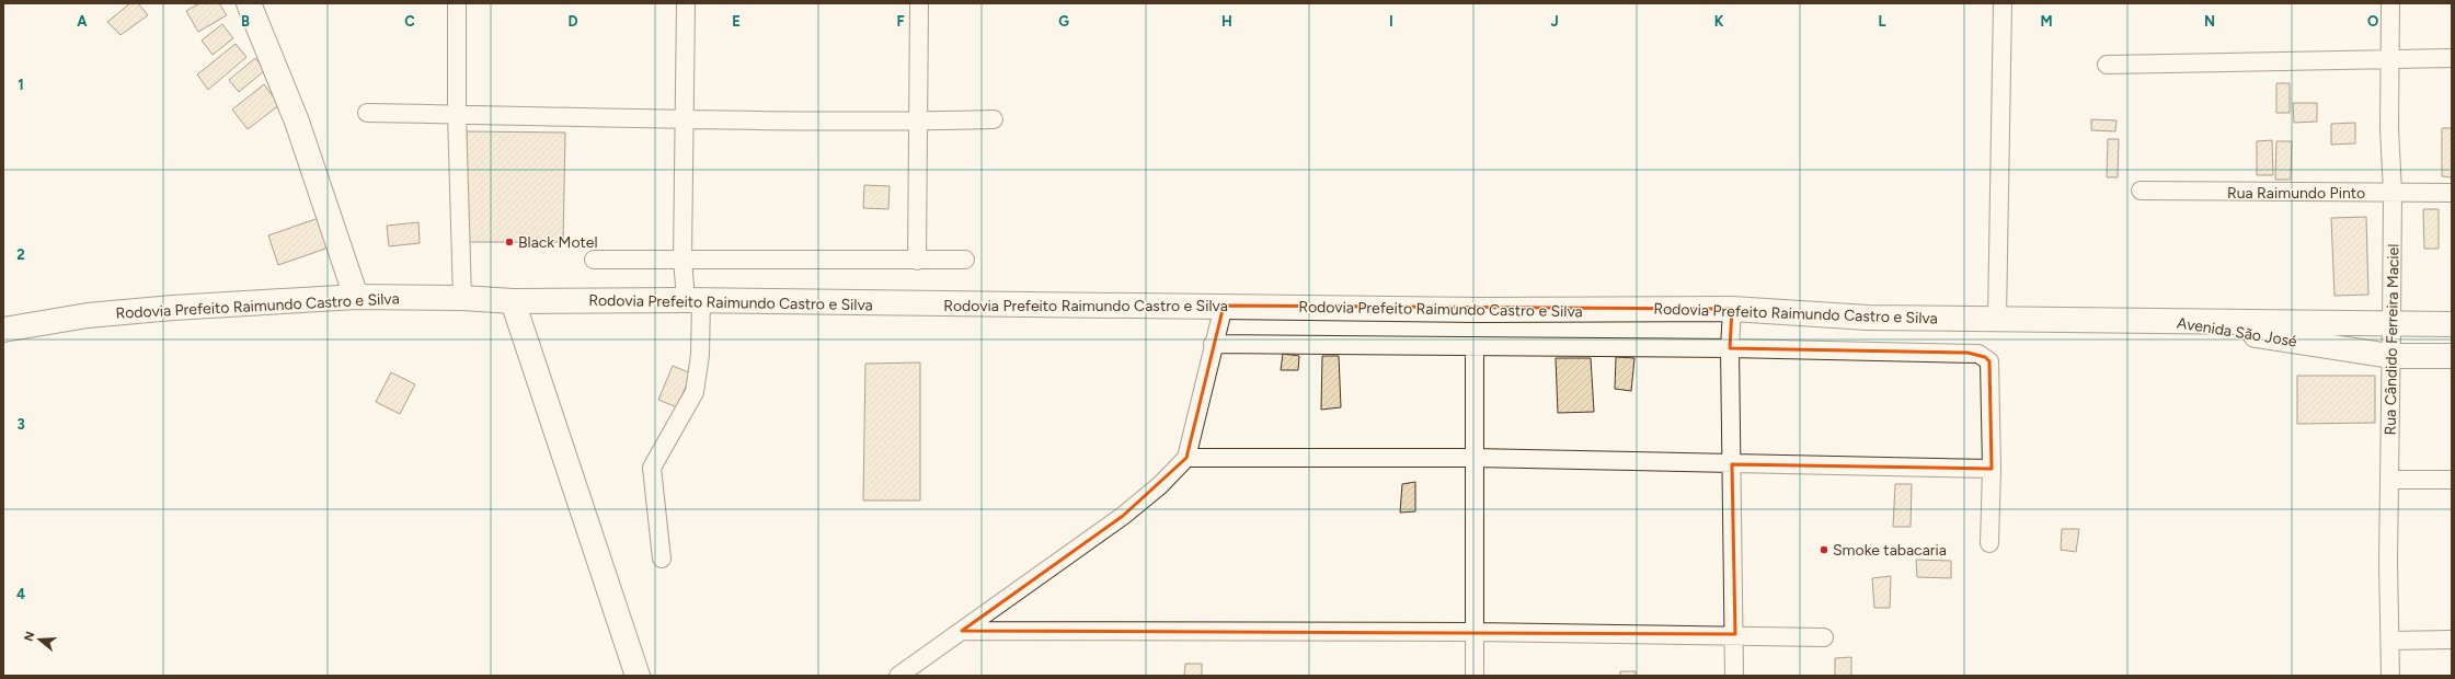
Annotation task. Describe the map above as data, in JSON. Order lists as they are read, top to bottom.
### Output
{
  "streets": {
    "main road": ["Rodovia Prefeito Raimundo Castro e Silva", "Avenida São José"],
    "street": ["Rua Raimundo Pinto", "Rua Cândido Ferreira Maciel"]
  },
  "crossings": [
    ["Rua Raimundo Pinto", "Rua Cândido Ferreira Maciel"],
    ["Rodovia Prefeito Raimundo Castro e Silva", "Avenida São José"],
    ["Avenida São José", "Rua Cândido Ferreira Maciel"]
  ],
  "places": ["Black Motel", "Smoke tabacaria"],
  "north": "left",
  "grid": {
    "columns": [
      "A",
      "B",
      "C",
      "D",
      "E",
      "F",
      "G",
      "H",
      "I",
      "J",
      "K",
      "L",
      "M",
      "N",
      "O"
    ],
    "rows": [
      "1",
      "2",
      "3",
      "4"
    ]
  }
}
